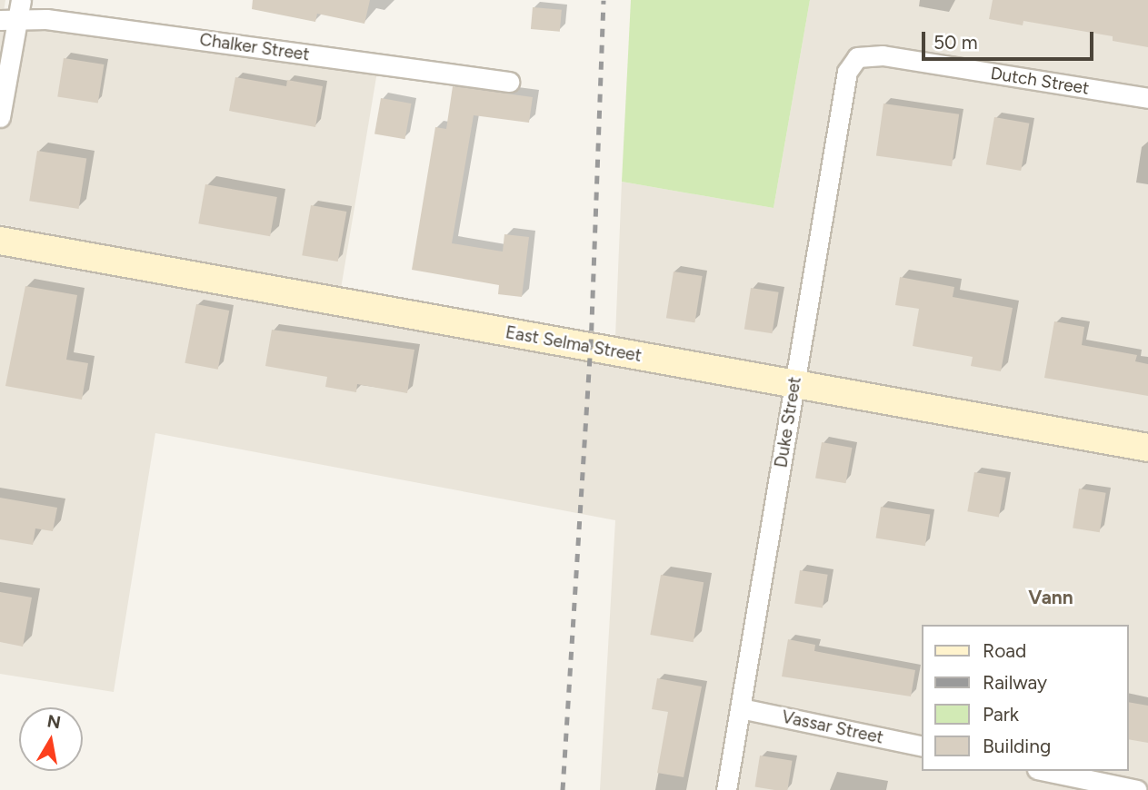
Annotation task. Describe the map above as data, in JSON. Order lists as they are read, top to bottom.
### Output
{
  "streets": {
    "street": [
      "Chalker Street",
      "Dutch Street",
      "East Selma Street",
      "Duke Street",
      "Vassar Street"
    ]
  },
  "crossings": [
    ["Dutch Street", "Duke Street"],
    ["East Selma Street", "Duke Street"],
    ["Duke Street", "Vassar Street"]
  ],
  "districts": ["Vann"],
  "legend": [
    "Road",
    "Railway",
    "Park",
    "Building"
  ],
  "scale_bar": "50 m",
  "north": "top"
}
